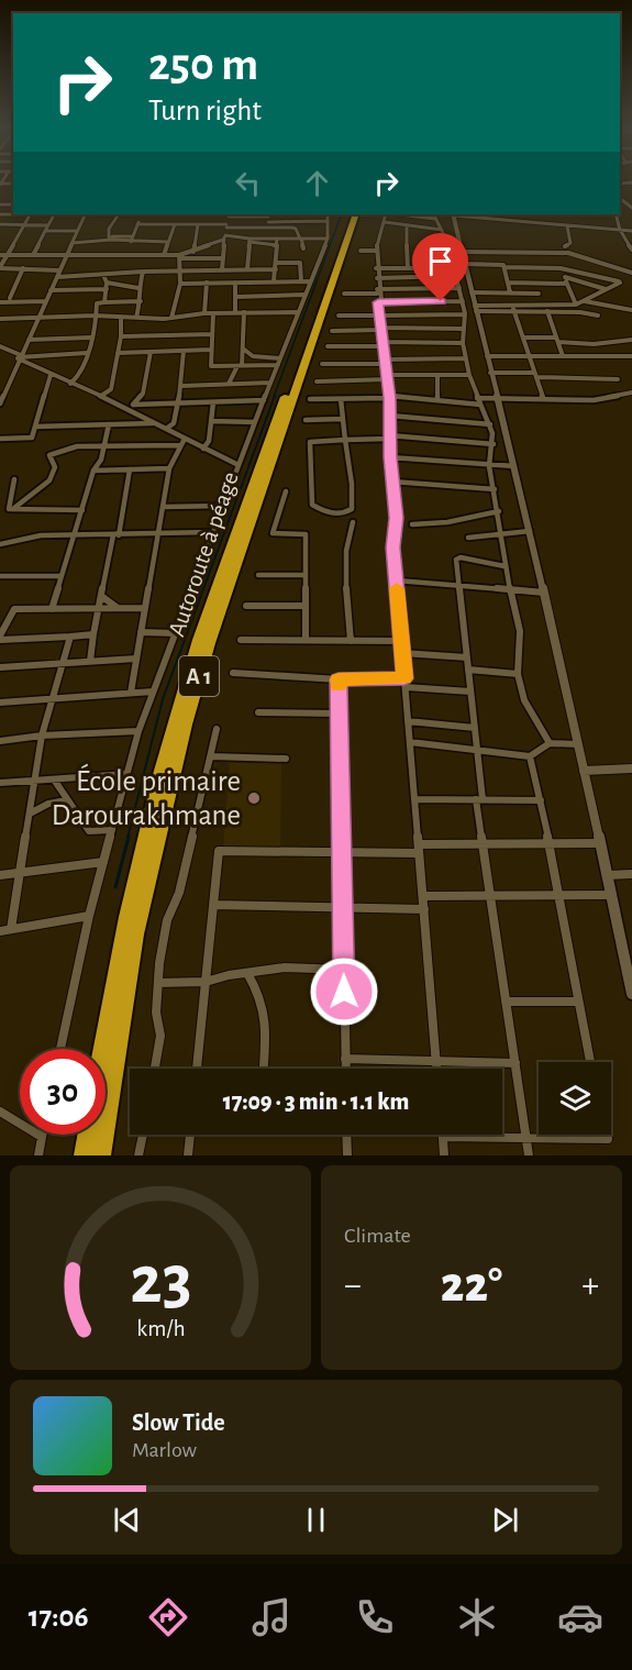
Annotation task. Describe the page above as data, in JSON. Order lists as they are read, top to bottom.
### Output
{
  "streets": {
    "highway": ["Autoroute à péage", "A 1"]
  },
  "places": ["École primaire Darourakhmane"],
  "page": {
    "turn": ["250 m", "Turn right"],
    "limit": "30",
    "trip": "17:09 · 3 min · 1.1 km",
    "tile": "Climate",
    "heat": ["−", "22°", "+"],
    "song": ["Slow Tide", "Marlow"],
    "tabs": "17:06",
    "gauge": ["23", "km/h"]
  }
}
